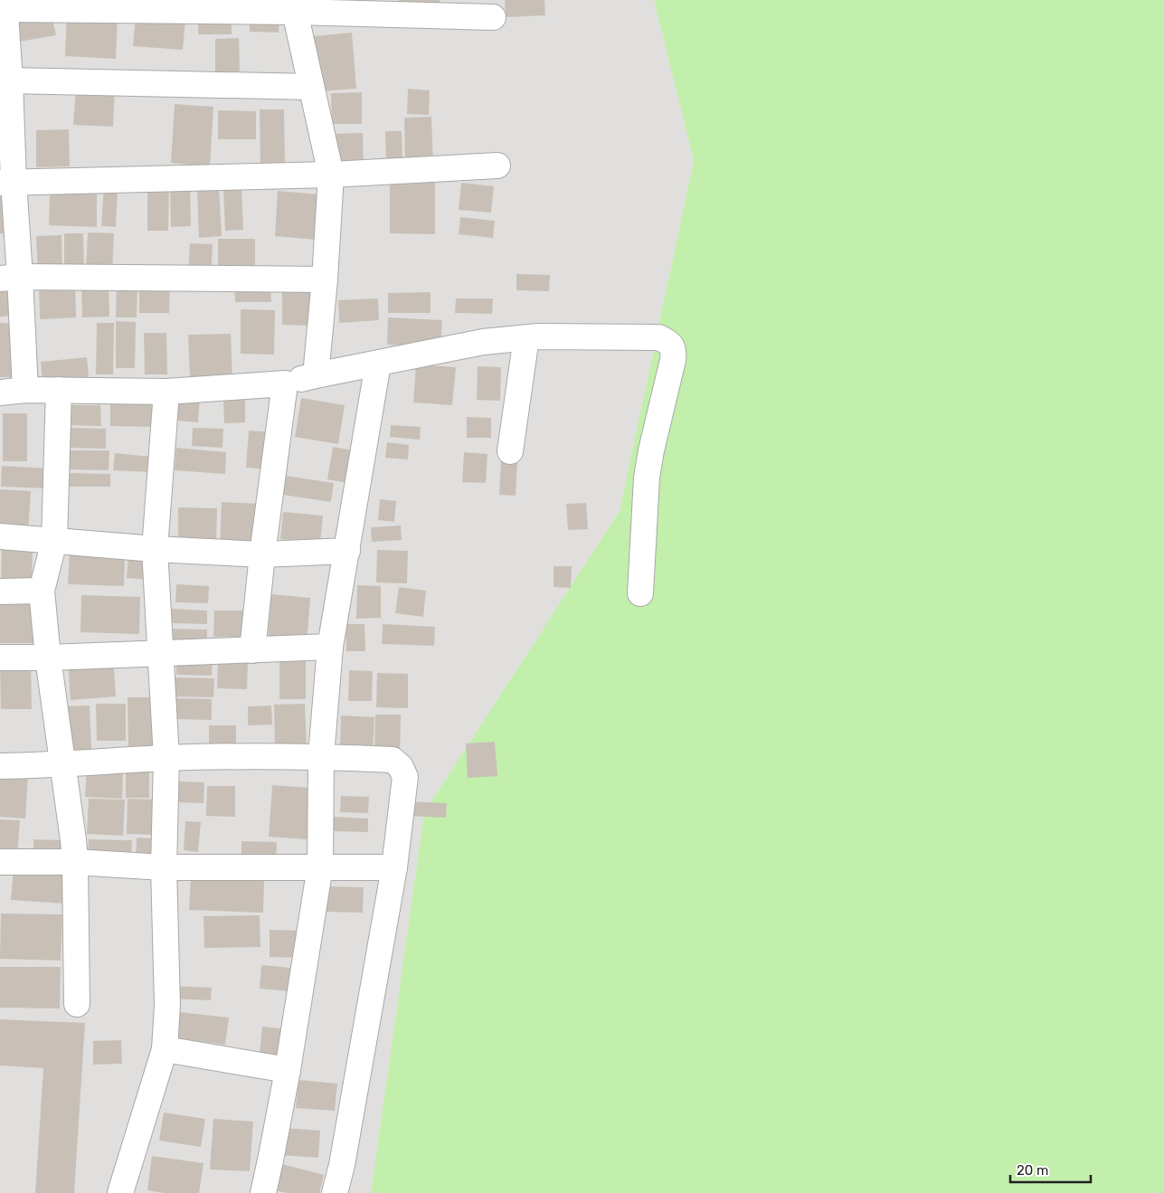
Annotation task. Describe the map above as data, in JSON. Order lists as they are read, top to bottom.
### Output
{
  "scale_bar": "20 m"
}
